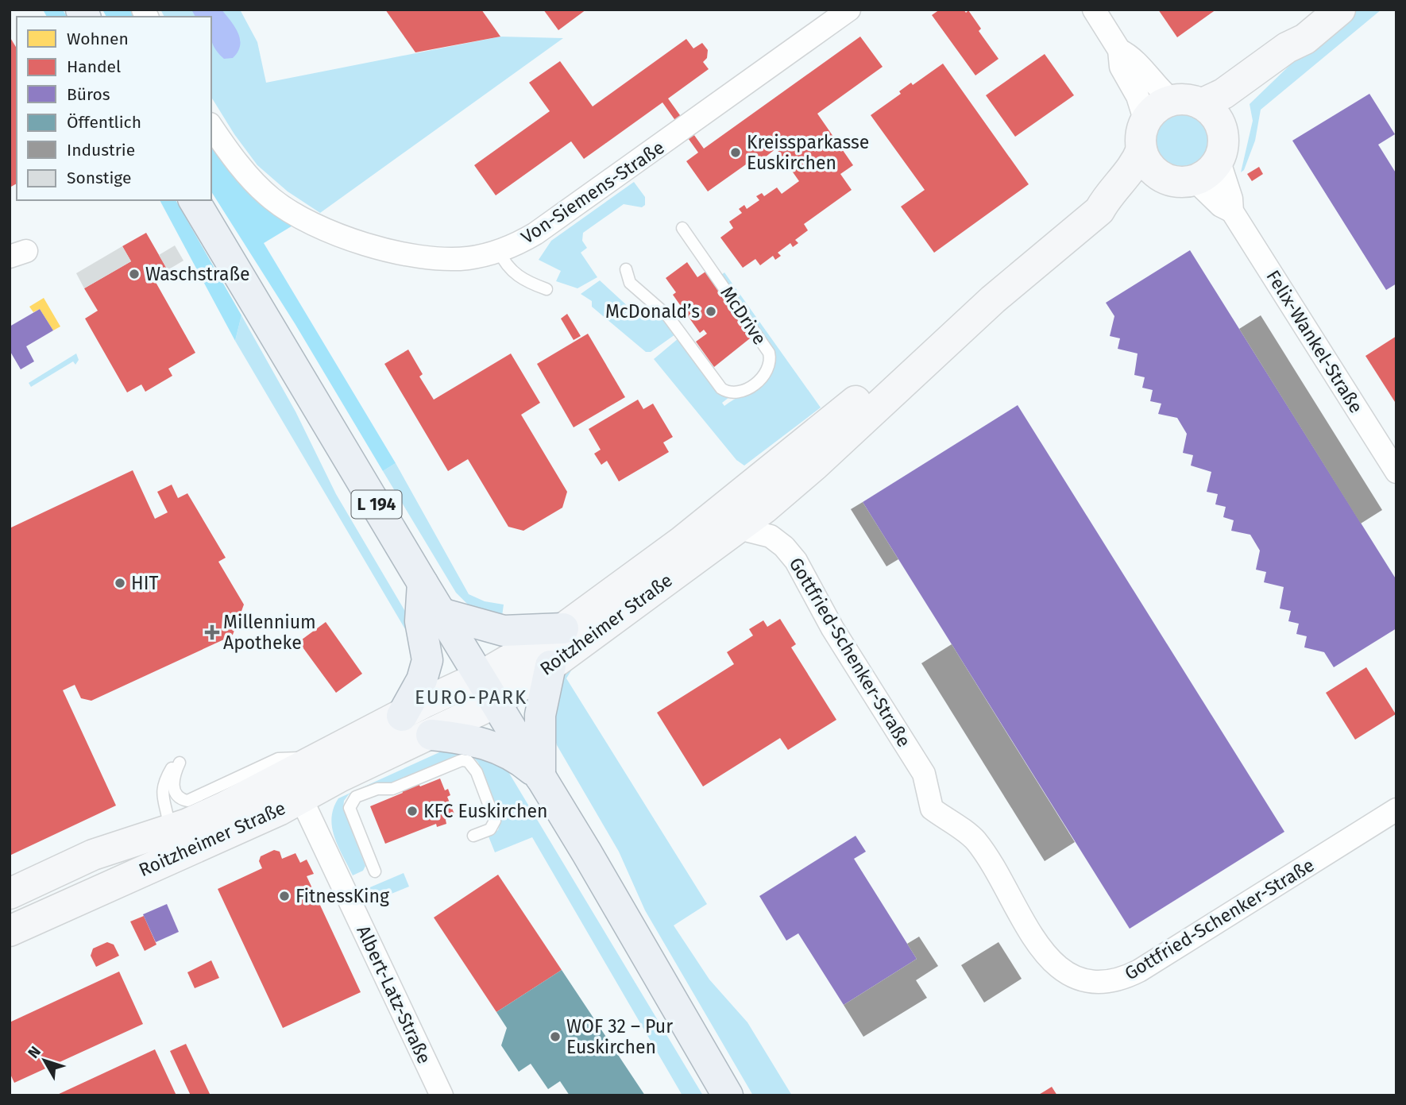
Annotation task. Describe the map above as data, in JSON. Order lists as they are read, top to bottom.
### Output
{
  "streets": {
    "main road": ["L 194"],
    "street": [
      "Von-Siemens-Straße",
      "Felix-Wankel-Straße",
      "Roitzheimer Straße",
      "Gottfried-Schenker-Straße",
      "Albert-Latz-Straße"
    ],
    "lane": ["McDrive"]
  },
  "crossings": [
    ["Felix-Wankel-Straße", "Roitzheimer Straße"],
    ["L 194", "Roitzheimer Straße"],
    ["Roitzheimer Straße", "Gottfried-Schenker-Straße"],
    ["Roitzheimer Straße", "Albert-Latz-Straße"]
  ],
  "districts": ["EURO-PARK"],
  "places": {
    "other": [
      "Kreissparkasse Euskirchen",
      "Waschstraße",
      "McDonald’s",
      "HIT",
      "KFC Euskirchen",
      "FitnessKing",
      "WOF 32 – Pur Euskirchen"
    ],
    "health": ["Millennium Apotheke"]
  },
  "legend": [
    "Wohnen",
    "Handel",
    "Büros",
    "Öffentlich",
    "Industrie",
    "Sonstige"
  ],
  "north": "top left"
}
